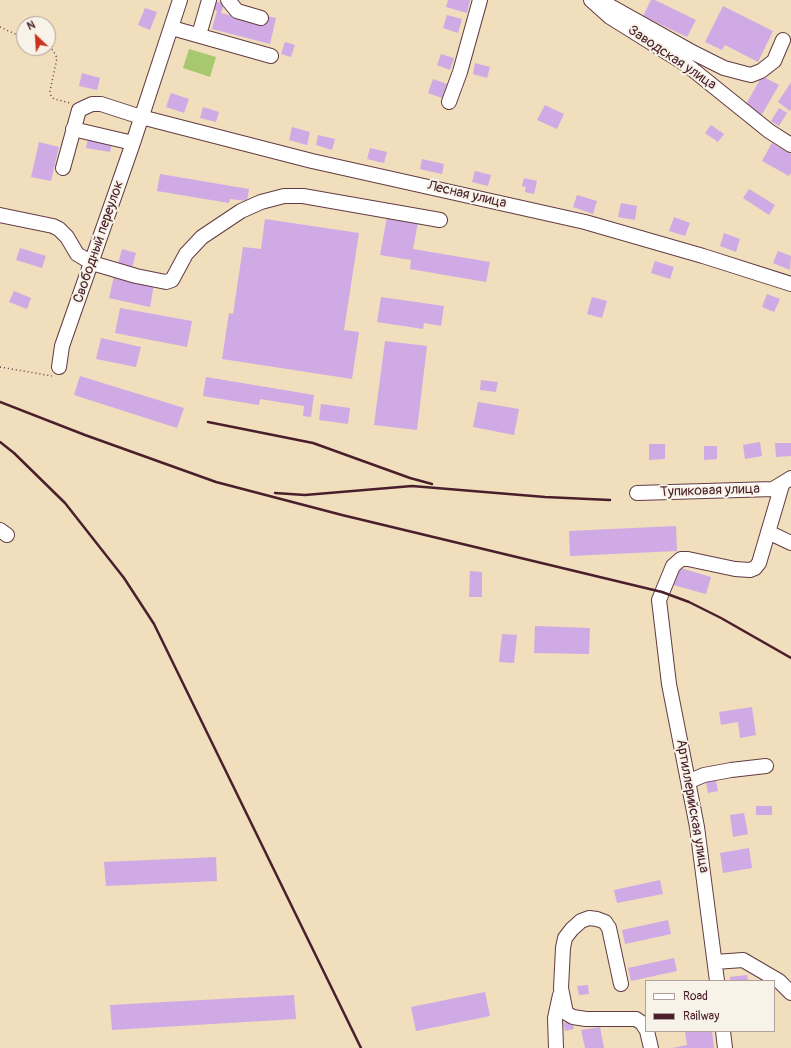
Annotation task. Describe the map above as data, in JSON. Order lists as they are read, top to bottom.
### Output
{
  "streets": {
    "lane": [
      "Заводская улица",
      "Лесная улица",
      "Свободный переулок",
      "Тупиковая улица",
      "Артиллерийская улица"
    ]
  },
  "crossings": [
    ["Лесная улица", "Свободный переулок"]
  ],
  "legend": ["Road", "Railway"],
  "north": "top left"
}
